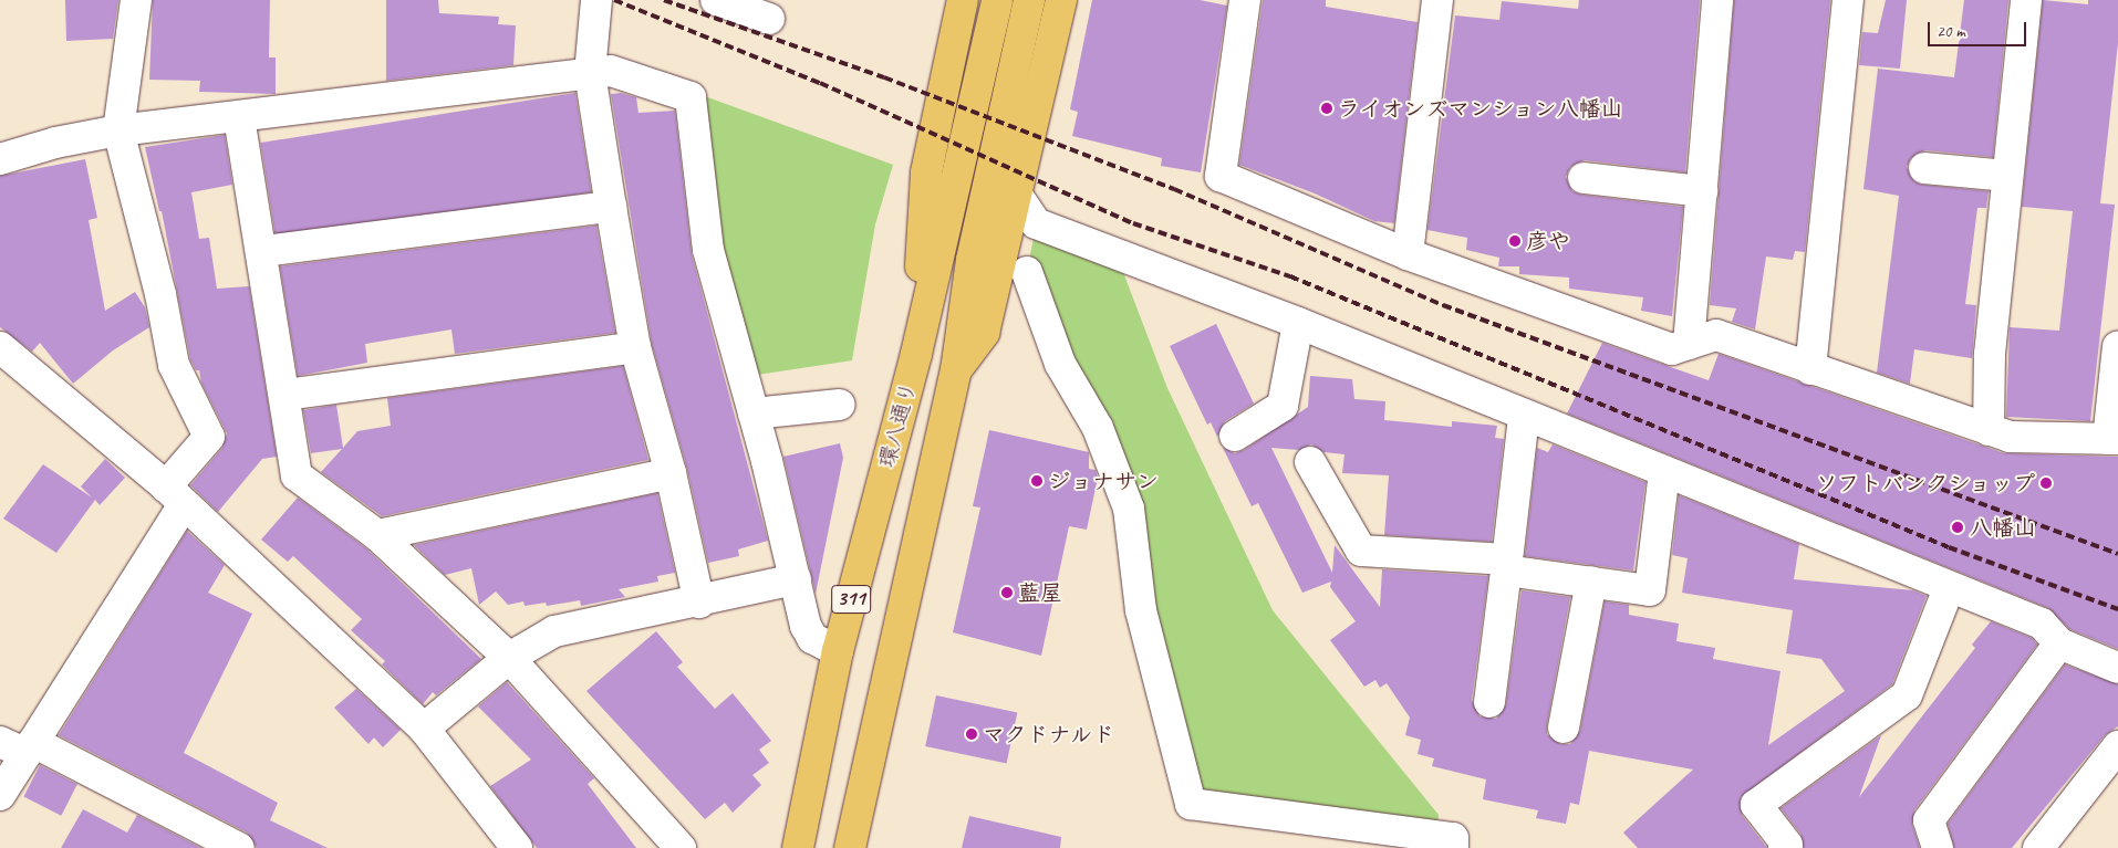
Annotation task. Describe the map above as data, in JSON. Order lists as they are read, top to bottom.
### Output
{
  "streets": {
    "main road": ["環八通り", "311"]
  },
  "places": [
    "ライオンズマンション八幡山",
    "彦や",
    "ジョナサン",
    "ソフトバンクショップ",
    "八幡山",
    "藍屋",
    "マクドナルド"
  ],
  "scale_bar": "20 m"
}
